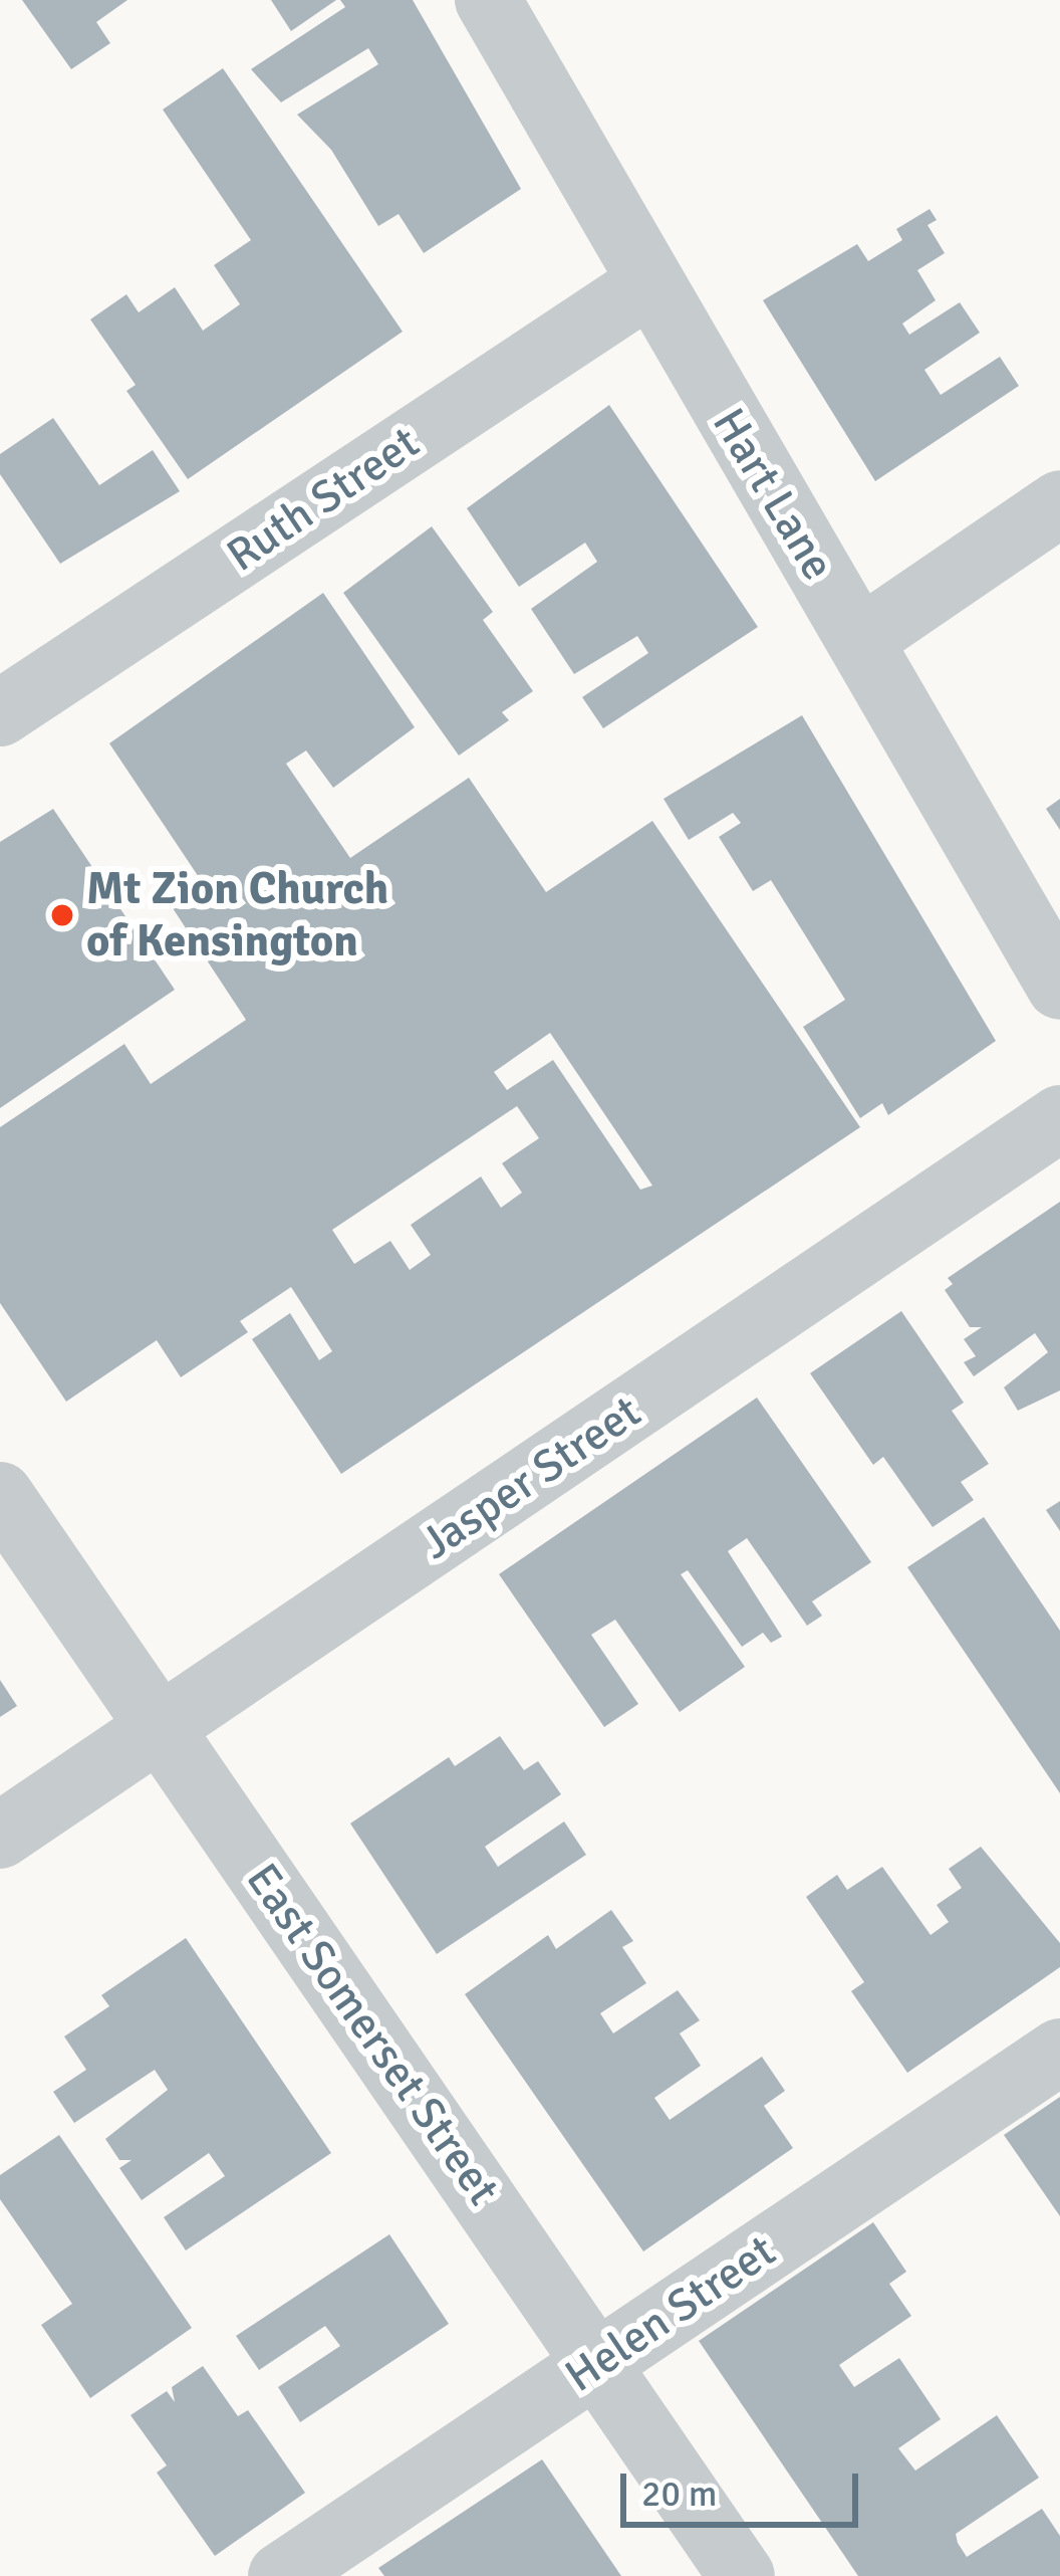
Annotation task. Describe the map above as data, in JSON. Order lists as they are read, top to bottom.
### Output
{
  "streets": {
    "street": [
      "Hart Lane",
      "Ruth Street",
      "Jasper Street",
      "East Somerset Street",
      "Helen Street"
    ]
  },
  "crossings": [
    ["Hart Lane", "Ruth Street"],
    ["Jasper Street", "East Somerset Street"],
    ["East Somerset Street", "Helen Street"]
  ],
  "places": ["Mt Zion Church of Kensington"],
  "scale_bar": "20 m"
}
